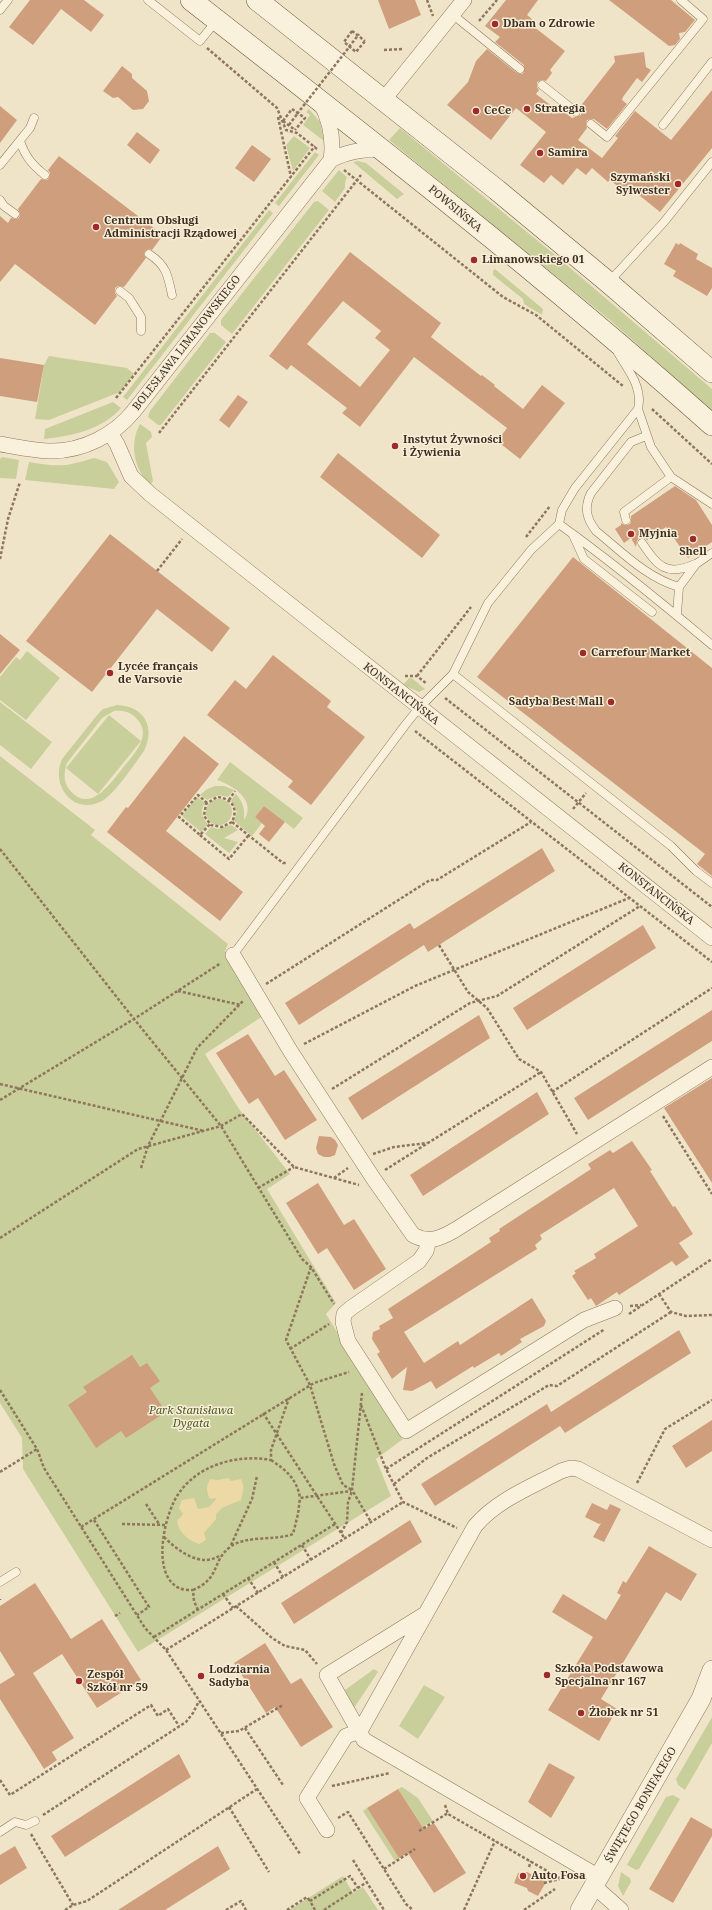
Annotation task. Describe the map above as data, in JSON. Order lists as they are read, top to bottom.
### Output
{
  "streets": {
    "main road": ["POWSIŃSKA"],
    "street": ["BOLESŁAWA LIMANOWSKIEGO", "KONSTANCIŃSKA", "ŚWIĘTEGO BONIFACEGO"]
  },
  "crossings": [
    ["POWSIŃSKA", "BOLESŁAWA LIMANOWSKIEGO"],
    ["BOLESŁAWA LIMANOWSKIEGO", "KONSTANCIŃSKA"]
  ],
  "parks": ["Park Stanisława Dygata"],
  "places": [
    "Dbam o Zdrowie",
    "Strategia",
    "CeCe",
    "Samira",
    "Szymański Sylwester",
    "Centrum Obsługi Administracji Rządowej",
    "Limanowskiego 01",
    "Instytut Żywności i Żywienia",
    "Myjnia",
    "Shell",
    "Carrefour Market",
    "Lycée français de Varsovie",
    "Sadyba Best Mall",
    "Szkoła Podstawowa Specjalna nr 167",
    "Lodziarnia Sadyba",
    "Zespół Szkół nr 59",
    "Żłobek nr 51",
    "Auto Fosa"
  ]
}
